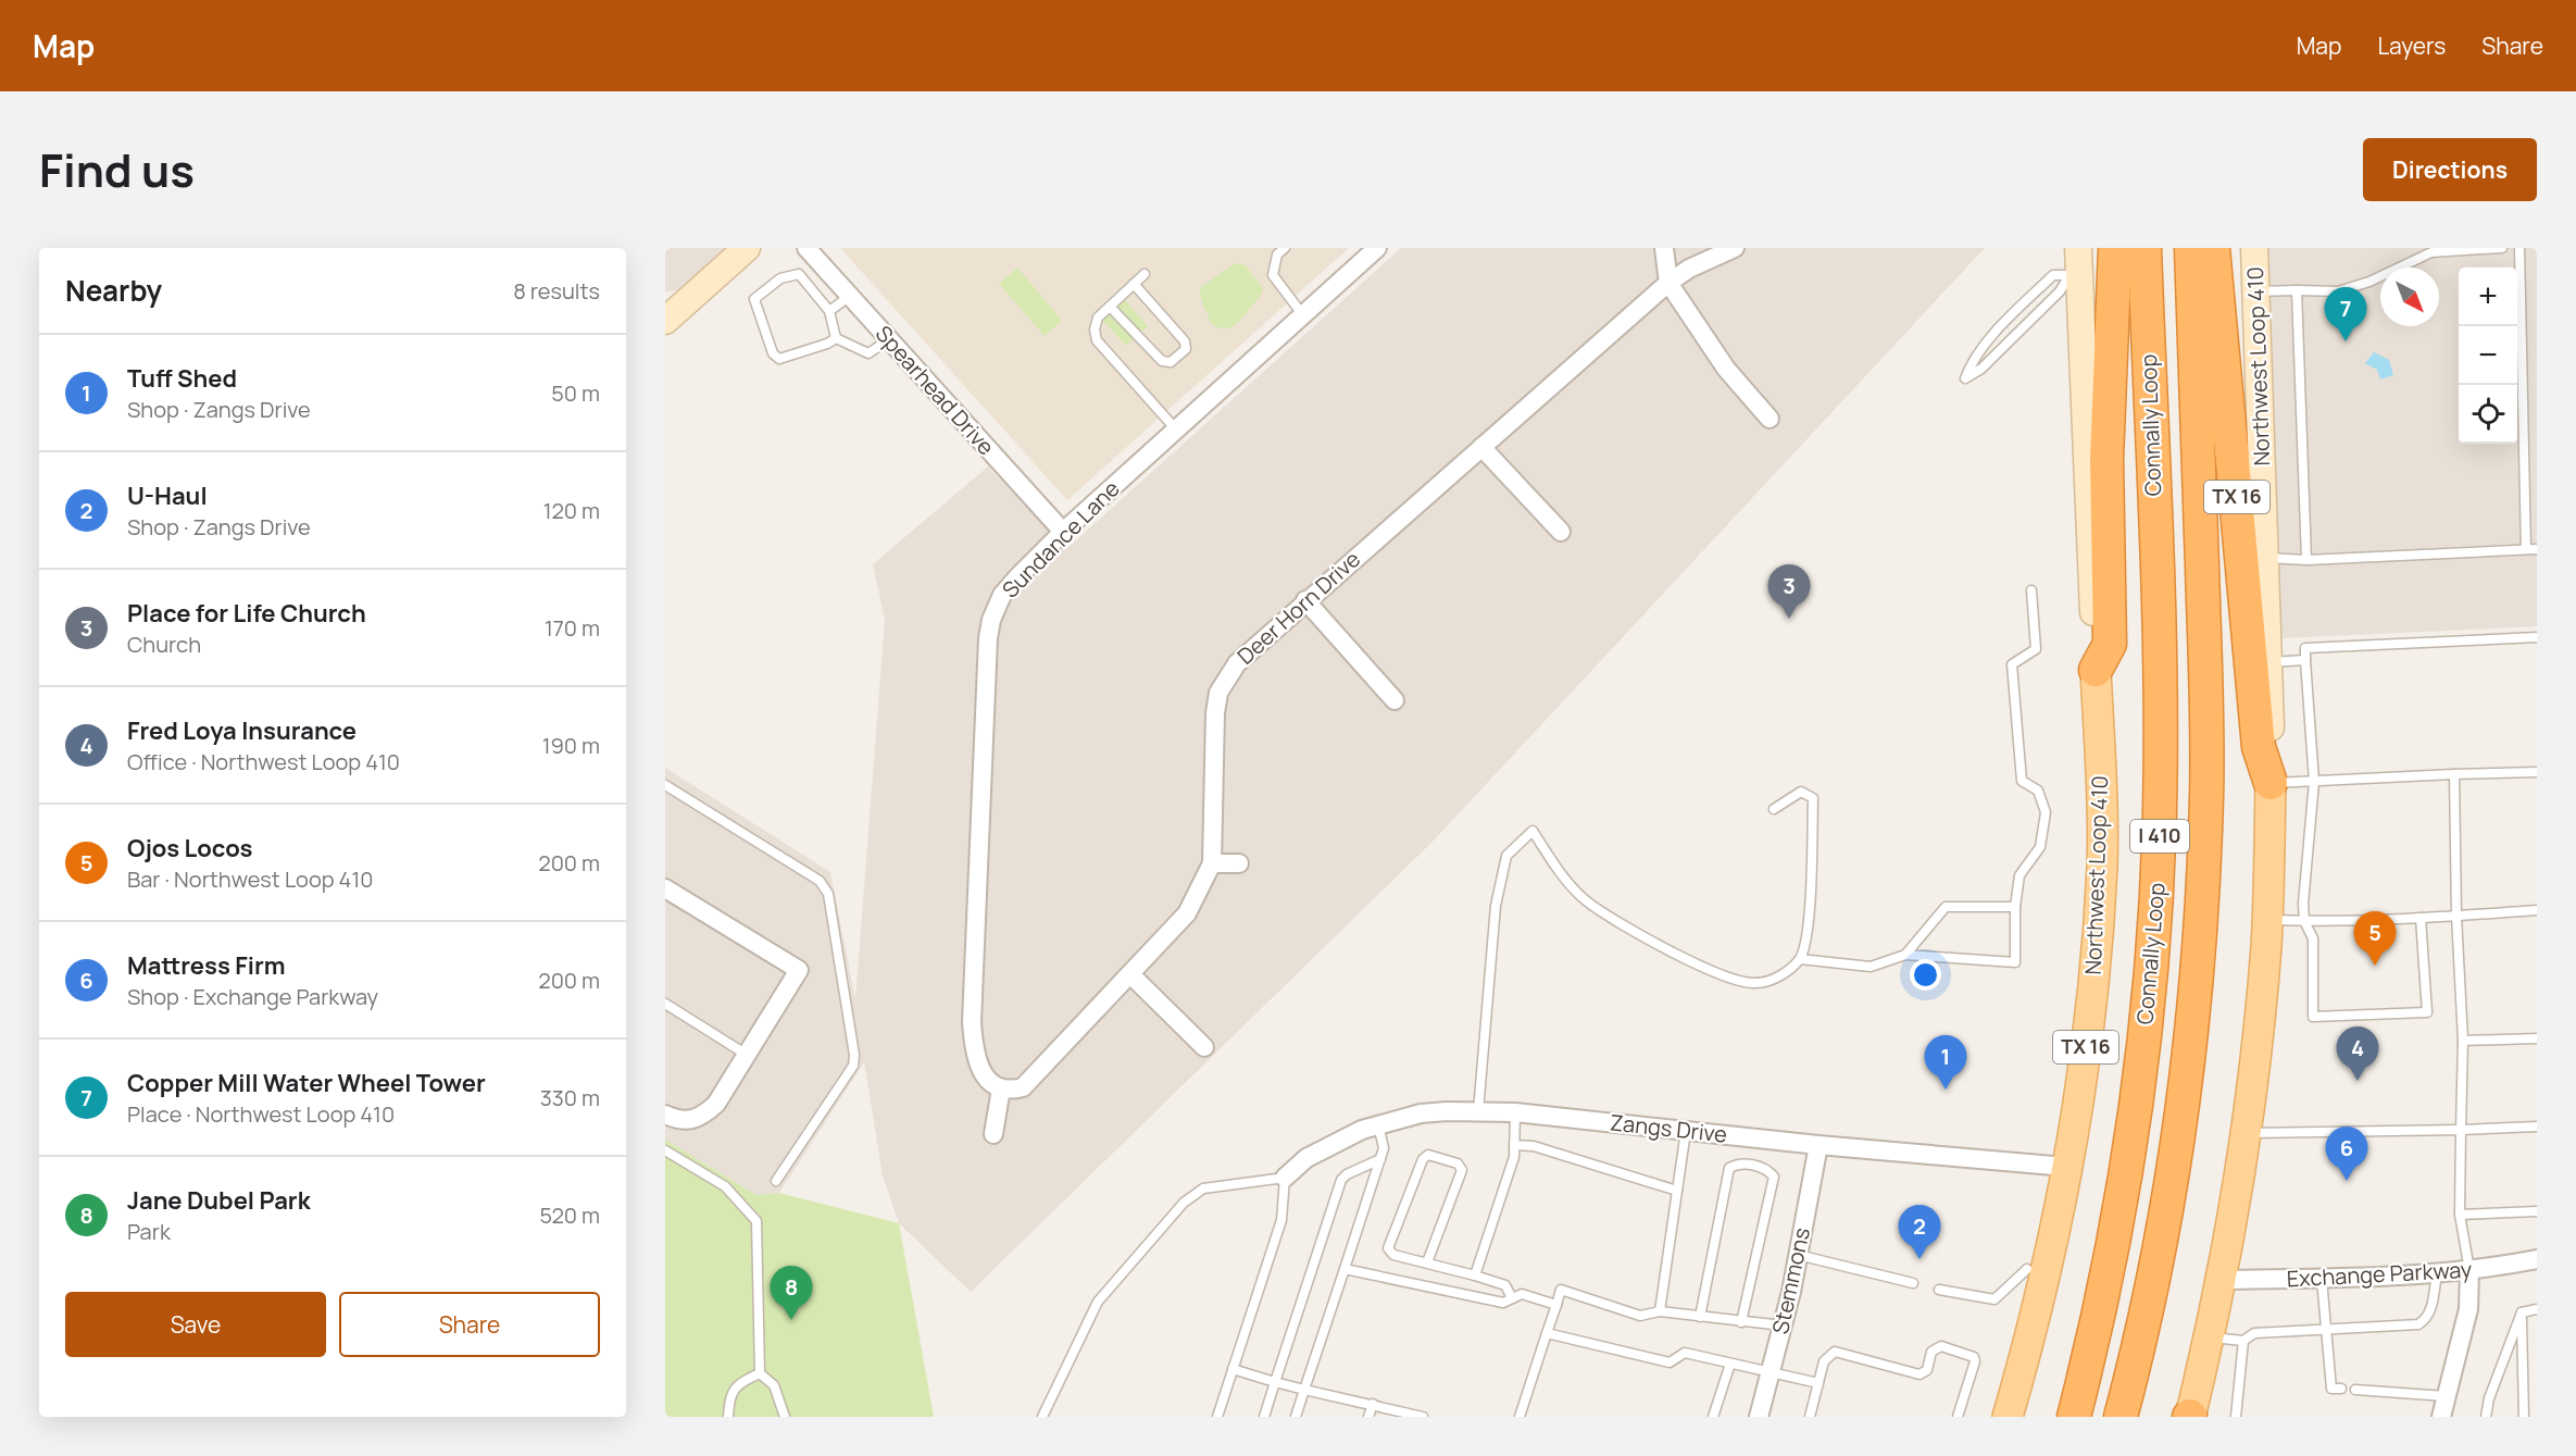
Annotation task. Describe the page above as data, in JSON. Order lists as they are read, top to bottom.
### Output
{
  "streets": {
    "highway": ["Connally Loop", "TX 16", "I 410"],
    "main road": ["Northwest Loop 410"],
    "street": [
      "Spearhead Drive",
      "Sundance Lane",
      "Deer Horn Drive",
      "Zangs Drive",
      "Exchange Parkway",
      "Stemmons"
    ]
  },
  "crossings": [
    ["Northwest Loop 410", "TX 16"],
    ["Northwest Loop 410", "Zangs Drive"],
    ["Northwest Loop 410", "Exchange Parkway"],
    ["Spearhead Drive", "Sundance Lane"],
    ["Sundance Lane", "Deer Horn Drive"],
    ["Zangs Drive", "Stemmons"]
  ],
  "north": "bottom right",
  "page": {
    "header": "Map",
    "nav": ["Map", "Layers", "Share"],
    "title": "Find us",
    "buttons": [
      "Directions",
      ["Save", "Share"]
    ],
    "heading": ["Nearby", "8 results"],
    "map_buttons": ["+", "−"],
    "pins": [
      "7",
      "3",
      "5",
      "4",
      "1",
      "6",
      "2",
      "8"
    ],
    "list": [
      {
        "mark": "1",
        "name": "Tuff Shed",
        "note": "Shop · Zangs Drive",
        "value": "50 m"
      },
      {
        "mark": "2",
        "name": "U-Haul",
        "note": "Shop · Zangs Drive",
        "value": "120 m"
      },
      {
        "mark": "3",
        "name": "Place for Life Church",
        "note": "Church",
        "value": "170 m"
      },
      {
        "mark": "4",
        "name": "Fred Loya Insurance",
        "note": "Office · Northwest Loop 410",
        "value": "190 m"
      },
      {
        "mark": "5",
        "name": "Ojos Locos",
        "note": "Bar · Northwest Loop 410",
        "value": "200 m"
      },
      {
        "mark": "6",
        "name": "Mattress Firm",
        "note": "Shop · Exchange Parkway",
        "value": "200 m"
      },
      {
        "mark": "7",
        "name": "Copper Mill Water Wheel Tower",
        "note": "Place · Northwest Loop 410",
        "value": "330 m"
      },
      {
        "mark": "8",
        "name": "Jane Dubel Park",
        "note": "Park",
        "value": "520 m"
      }
    ]
  }
}
